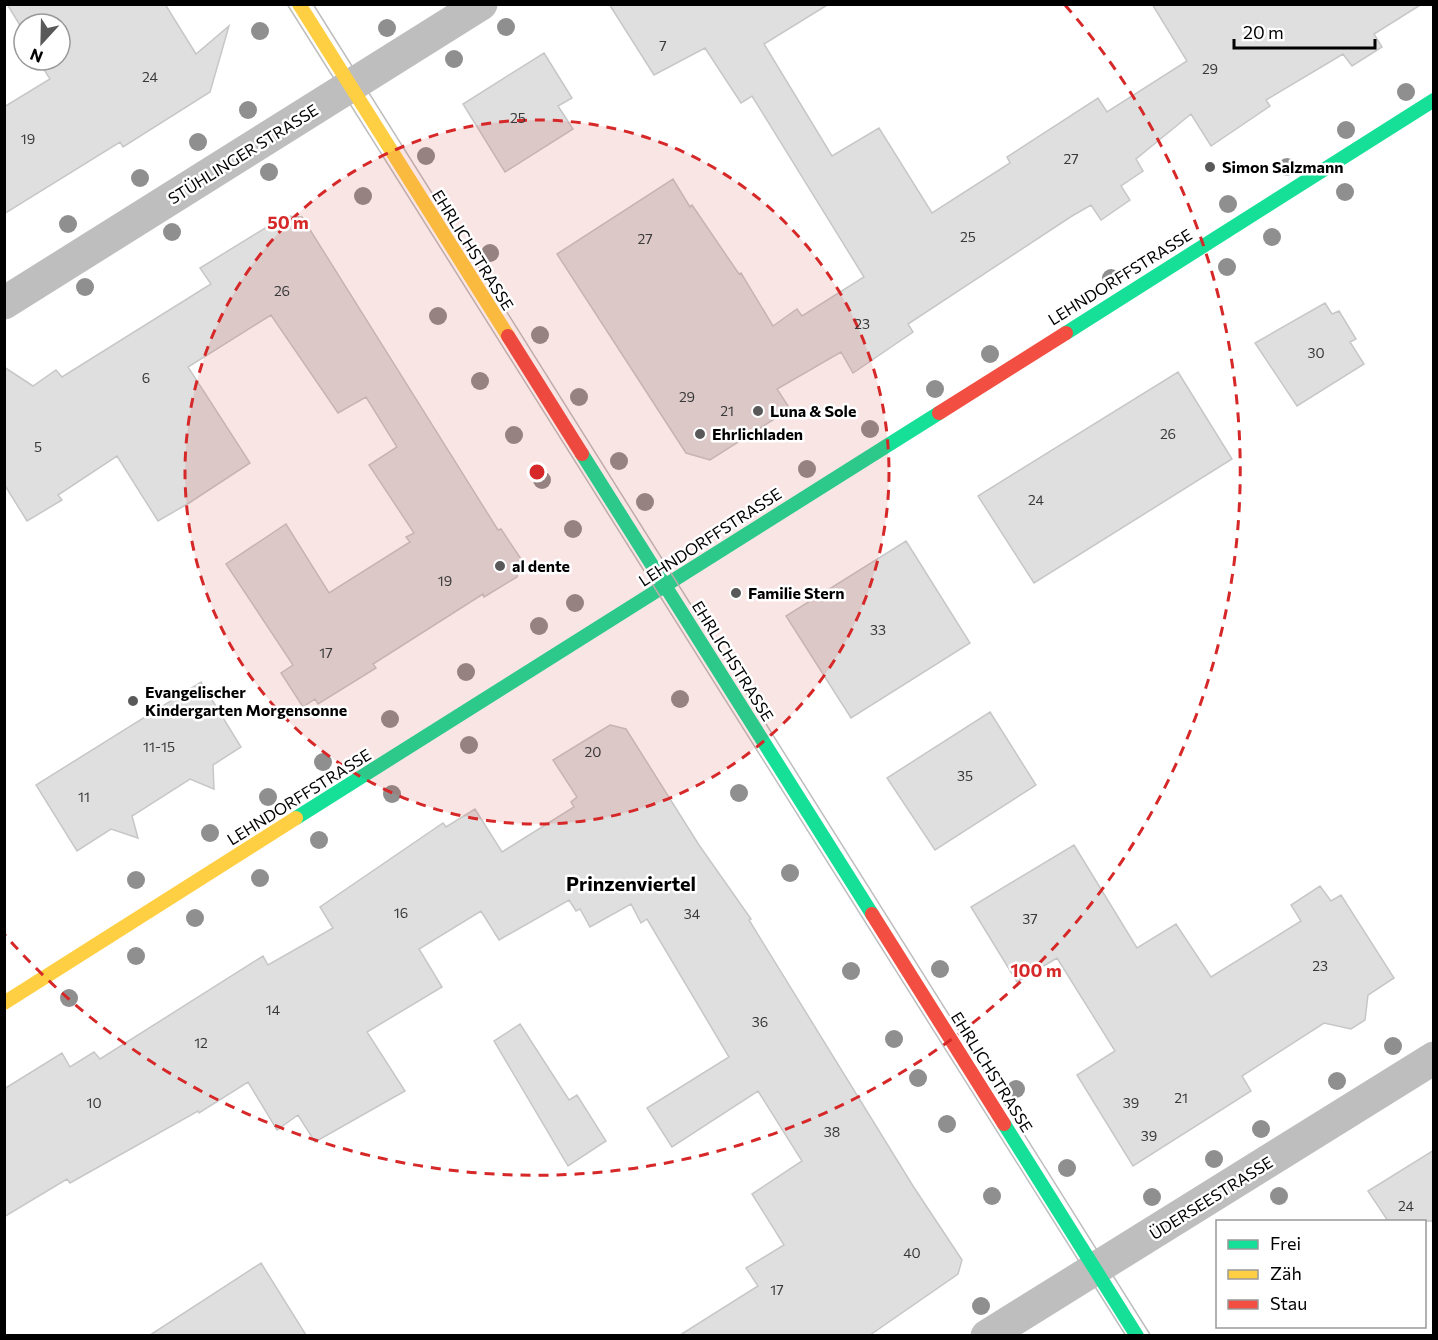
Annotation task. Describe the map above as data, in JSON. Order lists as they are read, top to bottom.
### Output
{
  "streets": {
    "street": [
      "STÜHLINGER STRASSE",
      "EHRLICHSTRASSE",
      "LEHNDORFFSTRASSE",
      "ÜDERSEESTRASSE"
    ]
  },
  "crossings": [
    ["STÜHLINGER STRASSE", "EHRLICHSTRASSE"],
    ["EHRLICHSTRASSE", "LEHNDORFFSTRASSE"],
    ["EHRLICHSTRASSE", "ÜDERSEESTRASSE"]
  ],
  "districts": ["Prinzenviertel"],
  "places": [
    "Simon Salzmann",
    "Luna & Sole",
    "Ehrlichladen",
    "al dente",
    "Familie Stern",
    "Evangelischer Kindergarten Morgensonne"
  ],
  "house_numbers": [
    "7",
    "29",
    "24",
    "25",
    "19",
    "27",
    "25",
    "27",
    "26",
    "23",
    "30",
    "6",
    "29",
    "21",
    "26",
    "5",
    "24",
    "19",
    "33",
    "17",
    "11-15",
    "20",
    "35",
    "11",
    "16",
    "34",
    "37",
    "23",
    "14",
    "36",
    "12",
    "21",
    "10",
    "39",
    "38",
    "39",
    "24",
    "40",
    "17"
  ],
  "legend": ["Frei", "Zäh", "Stau"],
  "scale_bar": "20 m",
  "north": "bottom",
  "rings": ["50 m", "100 m"]
}
